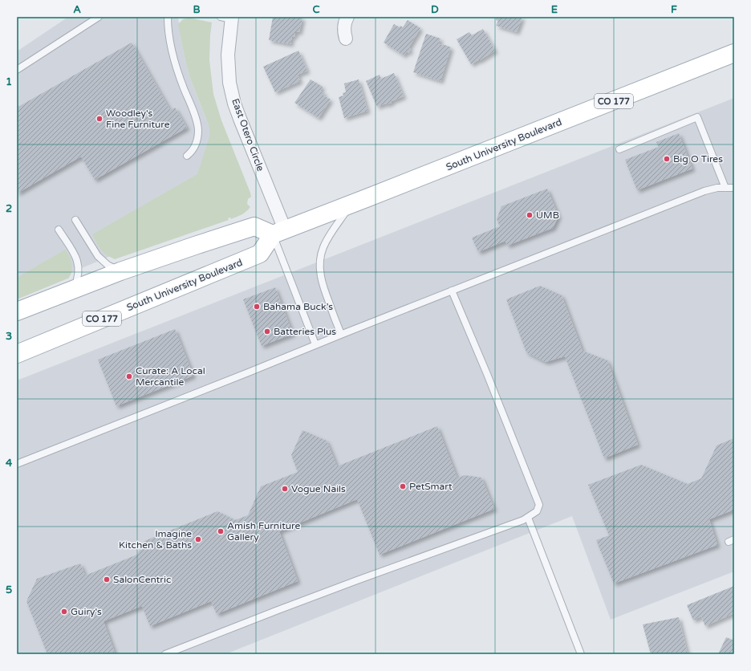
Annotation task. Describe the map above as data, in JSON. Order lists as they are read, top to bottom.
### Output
{
  "streets": {
    "main road": ["CO 177", "South University Boulevard"],
    "street": ["East Otero Circle"]
  },
  "crossings": [
    ["East Otero Circle", "South University Boulevard"]
  ],
  "places": [
    "Woodley's Fine Furniture",
    "Big O Tires",
    "UMB",
    "Bahama Buck’s",
    "Batteries Plus",
    "Curate: A Local Mercantile",
    "PetSmart",
    "Vogue Nails",
    "Amish Furniture Gallery",
    "Imagine Kitchen & Baths",
    "SalonCentric",
    "Guiry's"
  ],
  "grid": {
    "columns": [
      "A",
      "B",
      "C",
      "D",
      "E",
      "F"
    ],
    "rows": [
      "1",
      "2",
      "3",
      "4",
      "5"
    ]
  }
}
